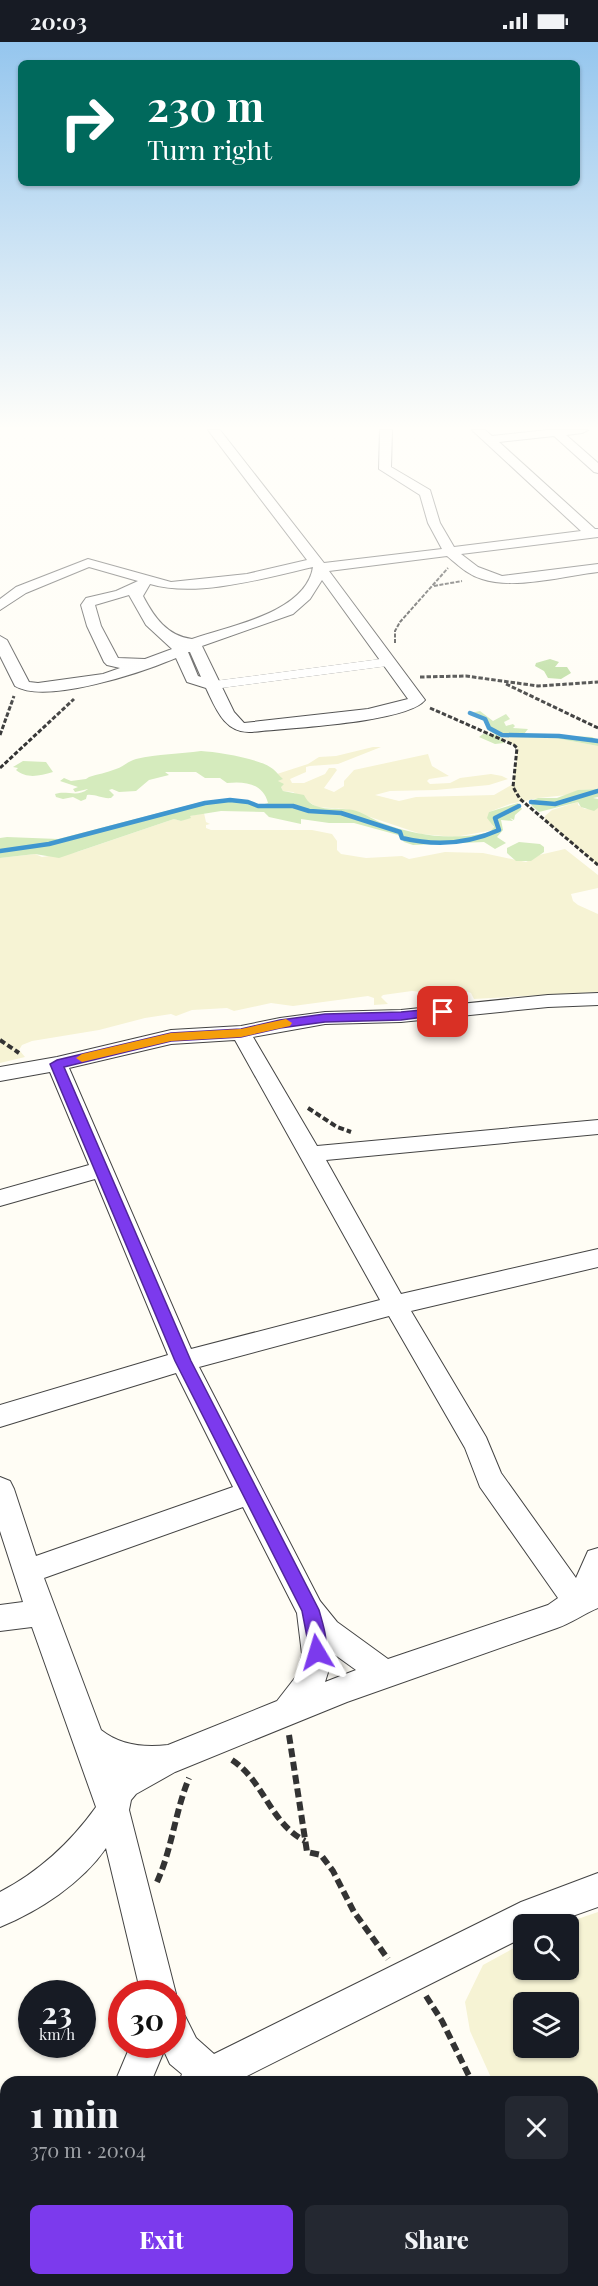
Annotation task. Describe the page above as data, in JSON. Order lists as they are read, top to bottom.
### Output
{
  "page": {
    "status": "20:03",
    "turn": ["230 m", "Turn right"],
    "speed": "23 km/h",
    "limit": "30",
    "heading": ["1 min", "370 m · 20:04"],
    "buttons": ["Exit", "Share"]
  }
}
